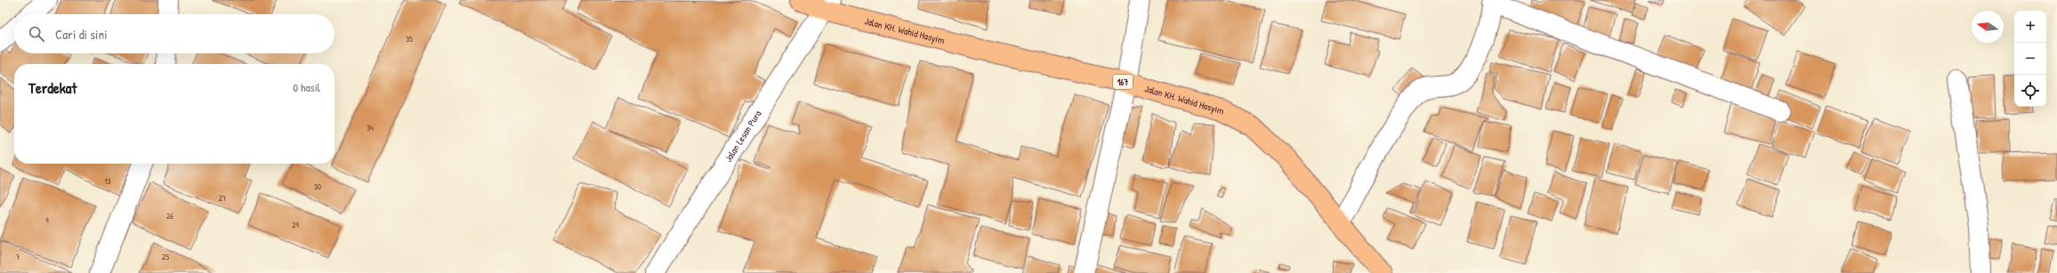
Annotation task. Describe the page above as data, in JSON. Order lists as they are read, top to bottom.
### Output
{
  "streets": {
    "main road": ["Jalan KH. Wahid Hasyim", "167"],
    "street": ["Jalan Lesan Pura"]
  },
  "crossings": [
    ["Jalan KH. Wahid Hasyim", "Jalan Lesan Pura"]
  ],
  "house_numbers": [
    "35",
    "34",
    "13",
    "30",
    "27",
    "26",
    "9",
    "29",
    "7",
    "25"
  ],
  "north": "left",
  "page": {
    "map_buttons": ["+", "−"],
    "search": "Cari di sini",
    "heading": ["Terdekat", "0 hasil"]
  }
}
